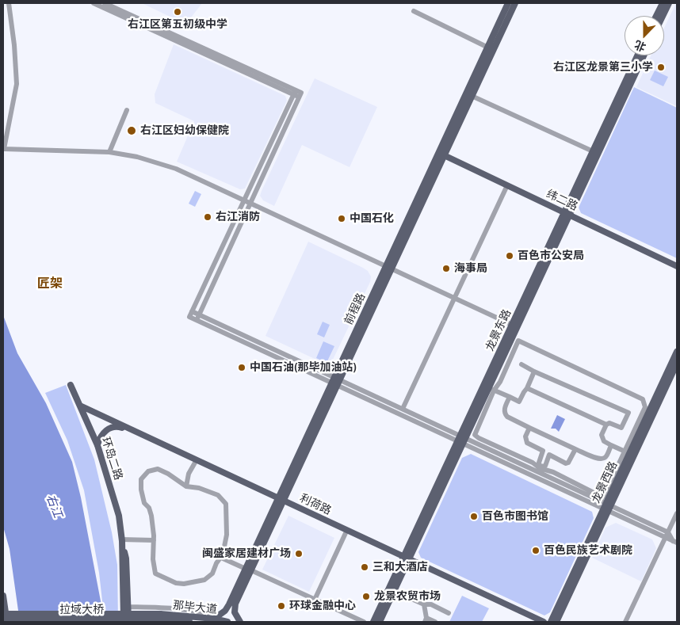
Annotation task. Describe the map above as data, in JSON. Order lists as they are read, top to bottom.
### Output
{
  "streets": {
    "main road": [
      "纬二路",
      "前程路",
      "龙景东路",
      "环岛二路",
      "龙景西路",
      "利荷路",
      "那毕大道",
      "拉域大桥"
    ]
  },
  "crossings": [
    ["纬二路", "前程路"],
    ["纬二路", "龙景东路"],
    ["前程路", "利荷路"],
    ["前程路", "那毕大道"],
    ["龙景东路", "利荷路"],
    ["环岛二路", "利荷路"],
    ["那毕大道", "拉域大桥"]
  ],
  "districts": ["匠架"],
  "water": ["右江"],
  "places": [
    "右江区第五初级中学",
    "右江区龙景第三小学",
    "右江区妇幼保健院",
    "右江消防",
    "中国石化",
    "百色市公安局",
    "海事局",
    "中国石油(那毕加油站)",
    "百色市图书馆",
    "百色民族艺术剧院",
    "闽盛家居建材广场",
    "三和大酒店",
    "龙景农贸市场",
    "环球金融中心"
  ],
  "north": "bottom"
}
